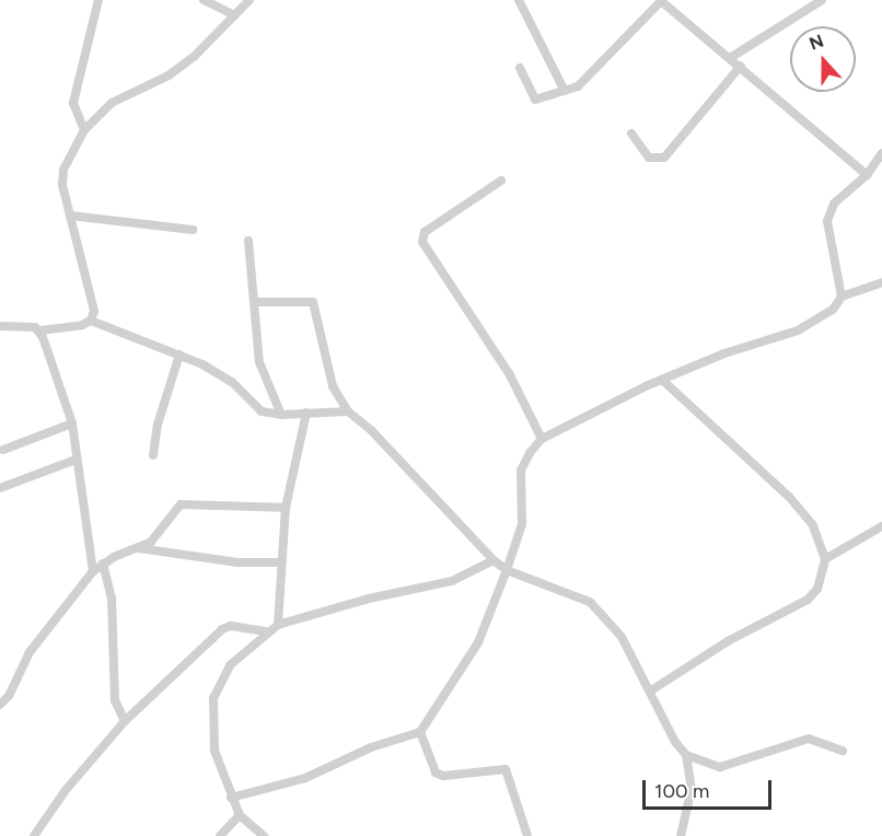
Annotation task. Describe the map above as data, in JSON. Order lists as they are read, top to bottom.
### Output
{
  "scale_bar": "100 m",
  "north": "top"
}
